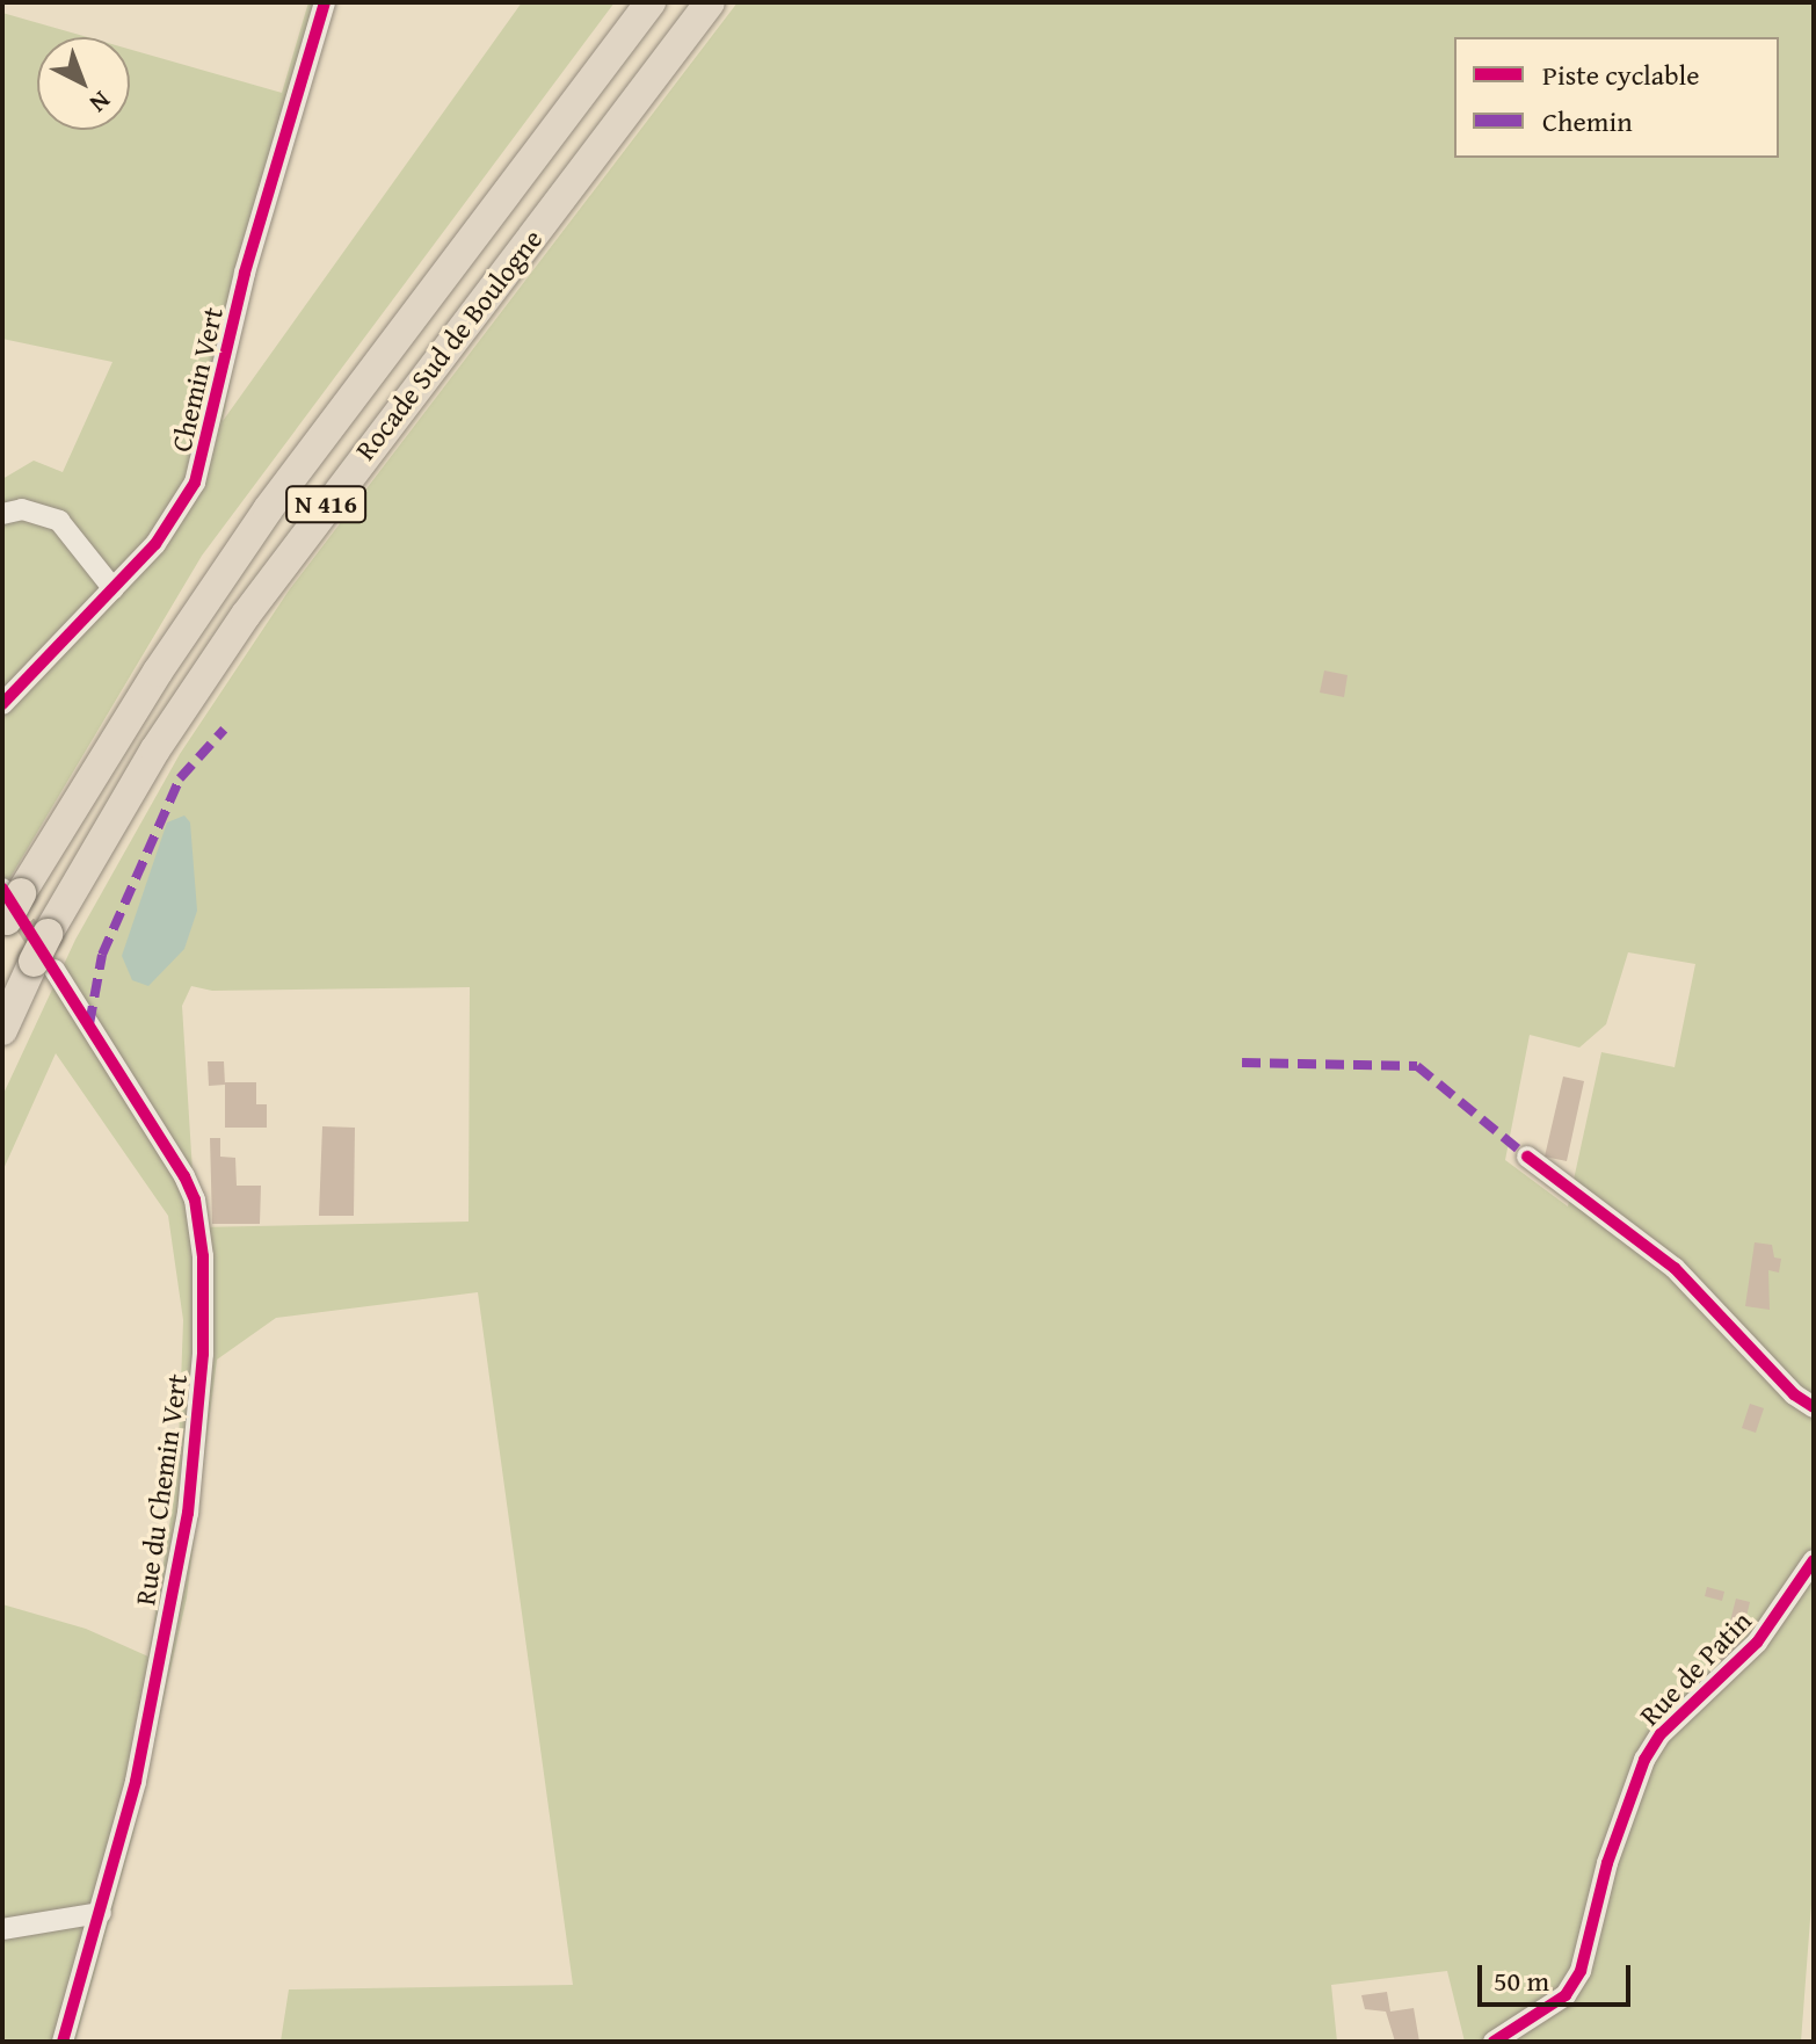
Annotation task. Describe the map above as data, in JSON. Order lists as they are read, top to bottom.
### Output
{
  "streets": {
    "highway": ["Rocade Sud de Boulogne", "N 416"],
    "street": ["Chemin Vert", "Rue du Chemin Vert", "Rue de Patin"]
  },
  "crossings": [
    ["Rocade Sud de Boulogne", "Rue du Chemin Vert"]
  ],
  "legend": ["Piste cyclable", "Chemin"],
  "scale_bar": "50 m",
  "north": "bottom right"
}
